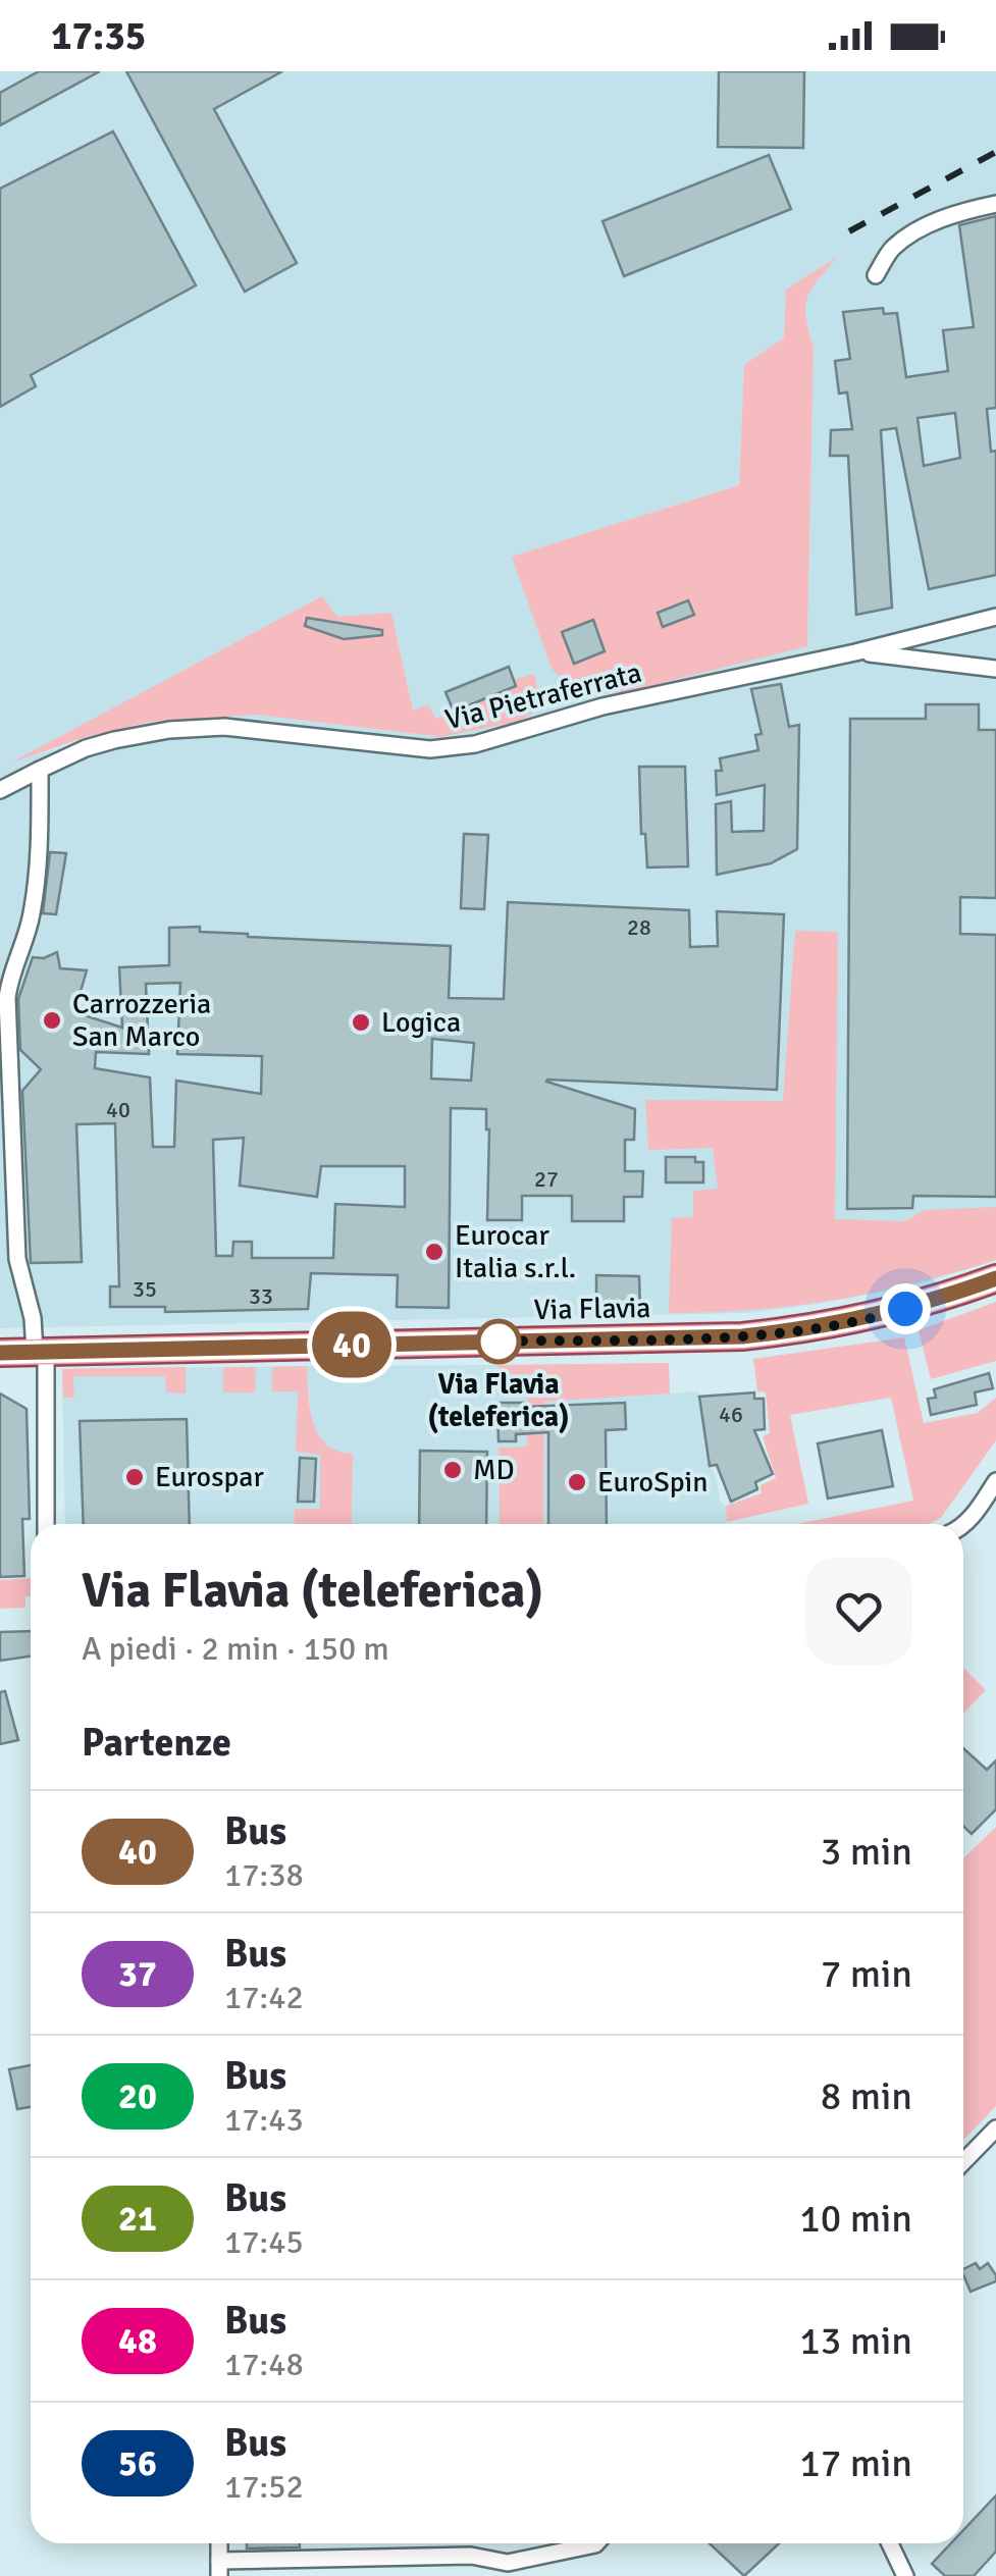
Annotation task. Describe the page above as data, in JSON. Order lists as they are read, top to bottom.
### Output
{
  "streets": {
    "main road": ["Via Flavia"],
    "street": ["Via Pietraferrata"]
  },
  "places": [
    "Carrozzeria San Marco",
    "Logica",
    "Eurocar Italia s.r.l.",
    "Via Flavia (teleferica)",
    "MD",
    "Eurospar",
    "EuroSpin"
  ],
  "lines": ["bus line 40"],
  "house_numbers": [
    "28",
    "40",
    "27",
    "35",
    "33",
    "46"
  ],
  "page": {
    "status": "17:35",
    "on_map": "40",
    "heading": [
      ["Via Flavia (teleferica)", "A piedi · 2 min · 150 m"],
      "Partenze"
    ],
    "list": [
      {
        "mark": "40",
        "name": "Bus",
        "note": "17:38",
        "value": "3 min"
      },
      {
        "mark": "37",
        "name": "Bus",
        "note": "17:42",
        "value": "7 min"
      },
      {
        "mark": "20",
        "name": "Bus",
        "note": "17:43",
        "value": "8 min"
      },
      {
        "mark": "21",
        "name": "Bus",
        "note": "17:45",
        "value": "10 min"
      },
      {
        "mark": "48",
        "name": "Bus",
        "note": "17:48",
        "value": "13 min"
      },
      {
        "mark": "56",
        "name": "Bus",
        "note": "17:52",
        "value": "17 min"
      }
    ]
  }
}
